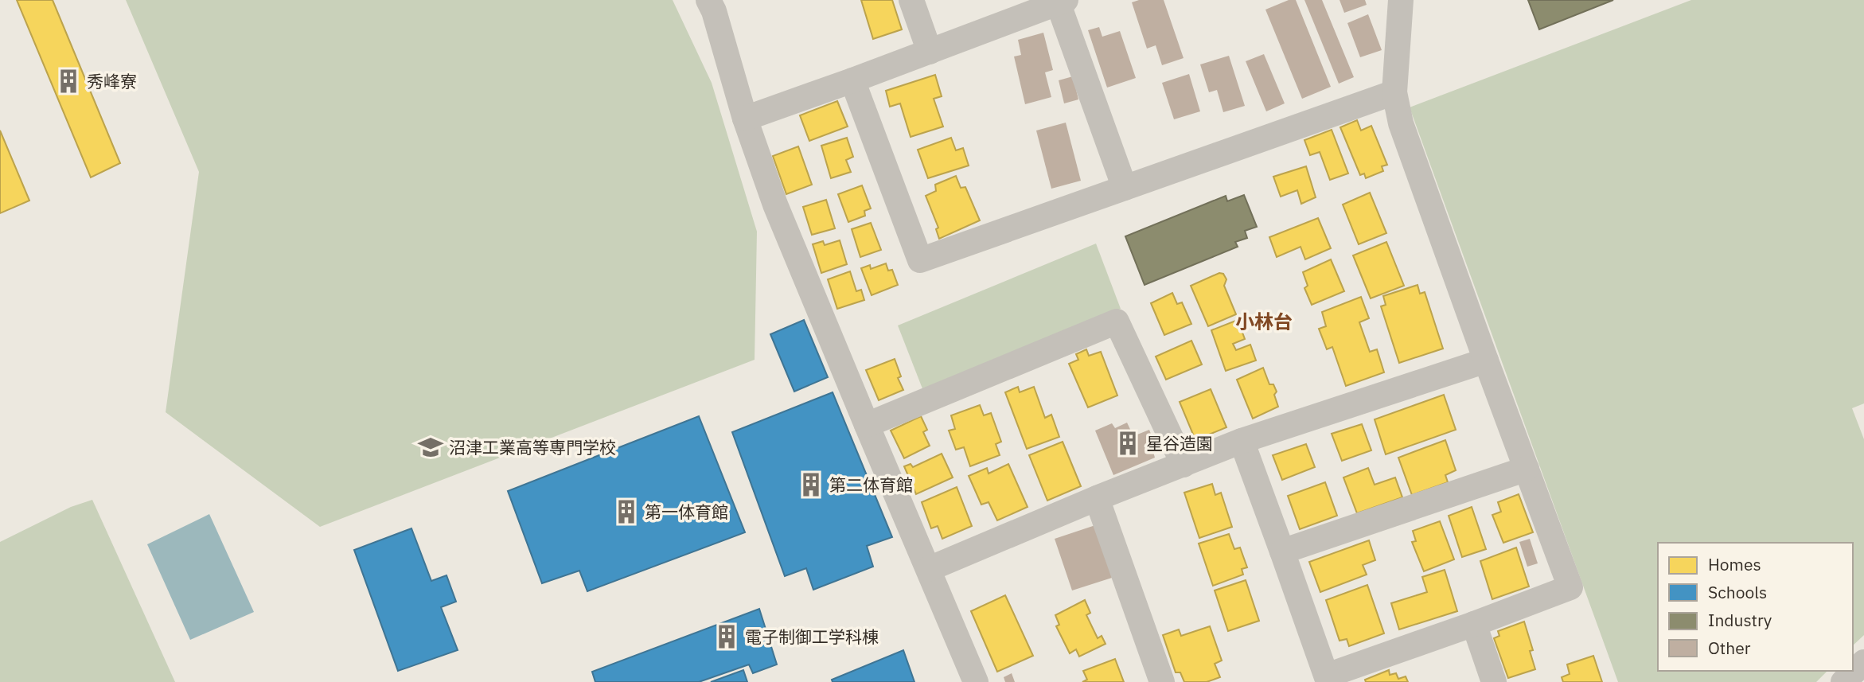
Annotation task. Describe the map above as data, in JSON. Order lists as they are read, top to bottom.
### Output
{
  "districts": ["小林台"],
  "places": {
    "building": [
      "秀峰寮",
      "星谷造園",
      "第二体育館",
      "第一体育館",
      "電子制御工学科棟"
    ],
    "school or university": ["沼津工業高等専門学校"]
  },
  "legend": [
    "Homes",
    "Schools",
    "Industry",
    "Other"
  ]
}
